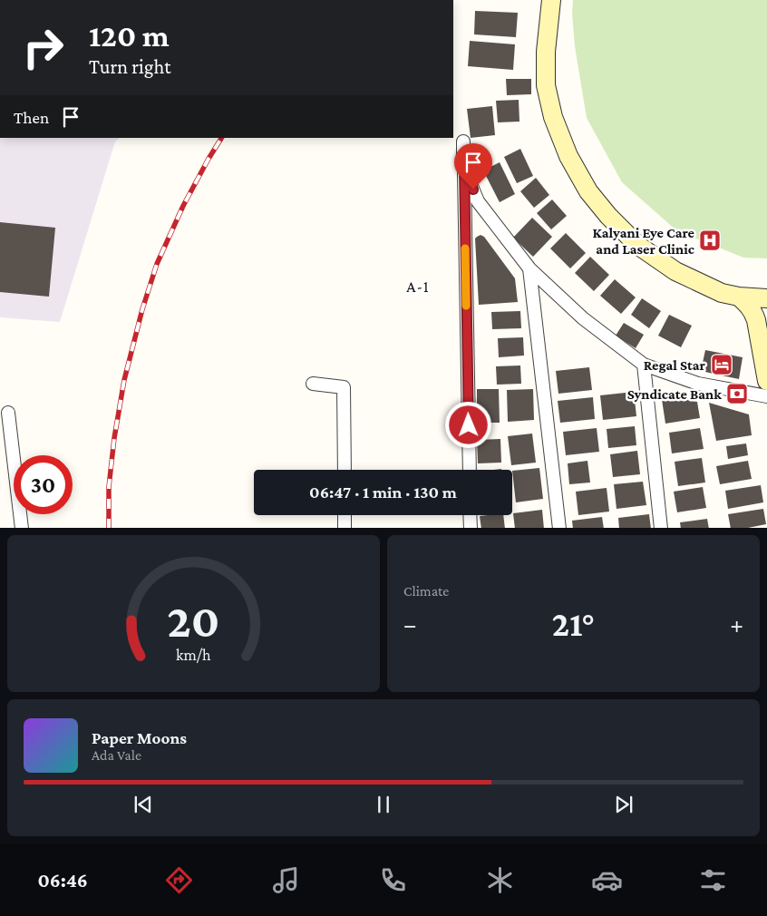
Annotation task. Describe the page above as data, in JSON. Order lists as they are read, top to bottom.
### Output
{
  "districts": ["A-1"],
  "places": {
    "hospital": ["Kalyani Eye Care and Laser Clinic"],
    "hotel": ["Regal Star"],
    "bank": ["Syndicate Bank"]
  },
  "page": {
    "turn": ["120 m", "Turn right"],
    "then": "Then",
    "limit": "30",
    "trip": "06:47 · 1 min · 130 m",
    "tile": "Climate",
    "heat": ["−", "21°", "+"],
    "song": ["Paper Moons", "Ada Vale"],
    "tabs": "06:46",
    "gauge": ["20", "km/h"]
  }
}
